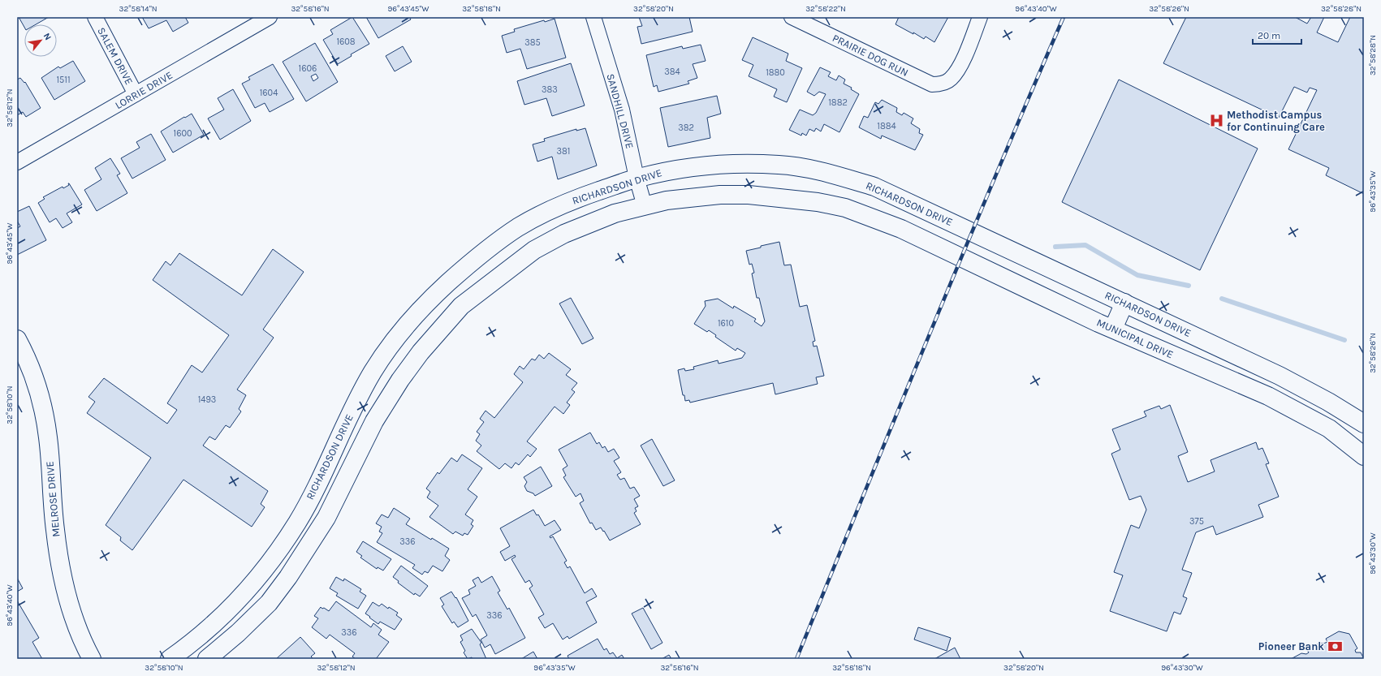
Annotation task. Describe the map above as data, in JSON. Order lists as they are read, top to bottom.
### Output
{
  "streets": {
    "street": [
      "PRAIRIE DOG RUN",
      "SALEM DRIVE",
      "LORRIE DRIVE",
      "SANDHILL DRIVE",
      "RICHARDSON DRIVE",
      "MUNICIPAL DRIVE",
      "MELROSE DRIVE"
    ]
  },
  "crossings": [
    ["SALEM DRIVE", "LORRIE DRIVE"],
    ["SANDHILL DRIVE", "RICHARDSON DRIVE"],
    ["SANDHILL DRIVE", "MUNICIPAL DRIVE"]
  ],
  "places": {
    "hospital": ["Methodist Campus for Continuing Care"],
    "bank": ["Pioneer Bank"]
  },
  "house_numbers": [
    "1608",
    "385",
    "1606",
    "384",
    "1880",
    "1511",
    "383",
    "1604",
    "1882",
    "1884",
    "382",
    "1600",
    "381",
    "1610",
    "1493",
    "375",
    "336",
    "336",
    "336"
  ],
  "scale_bar": "20 m",
  "north": "top right",
  "coordinates": [
    "32°58'14\"N",
    "32°58'16\"N",
    "96°43'45\"W",
    "32°58'18\"N",
    "32°58'20\"N",
    "32°58'22\"N",
    "96°43'40\"W",
    "32°58'26\"N",
    "32°58'28\"N",
    "32°58'12\"N",
    "96°43'35\"W",
    "32°58'10\"N",
    "96°43'30\"W"
  ]
}
